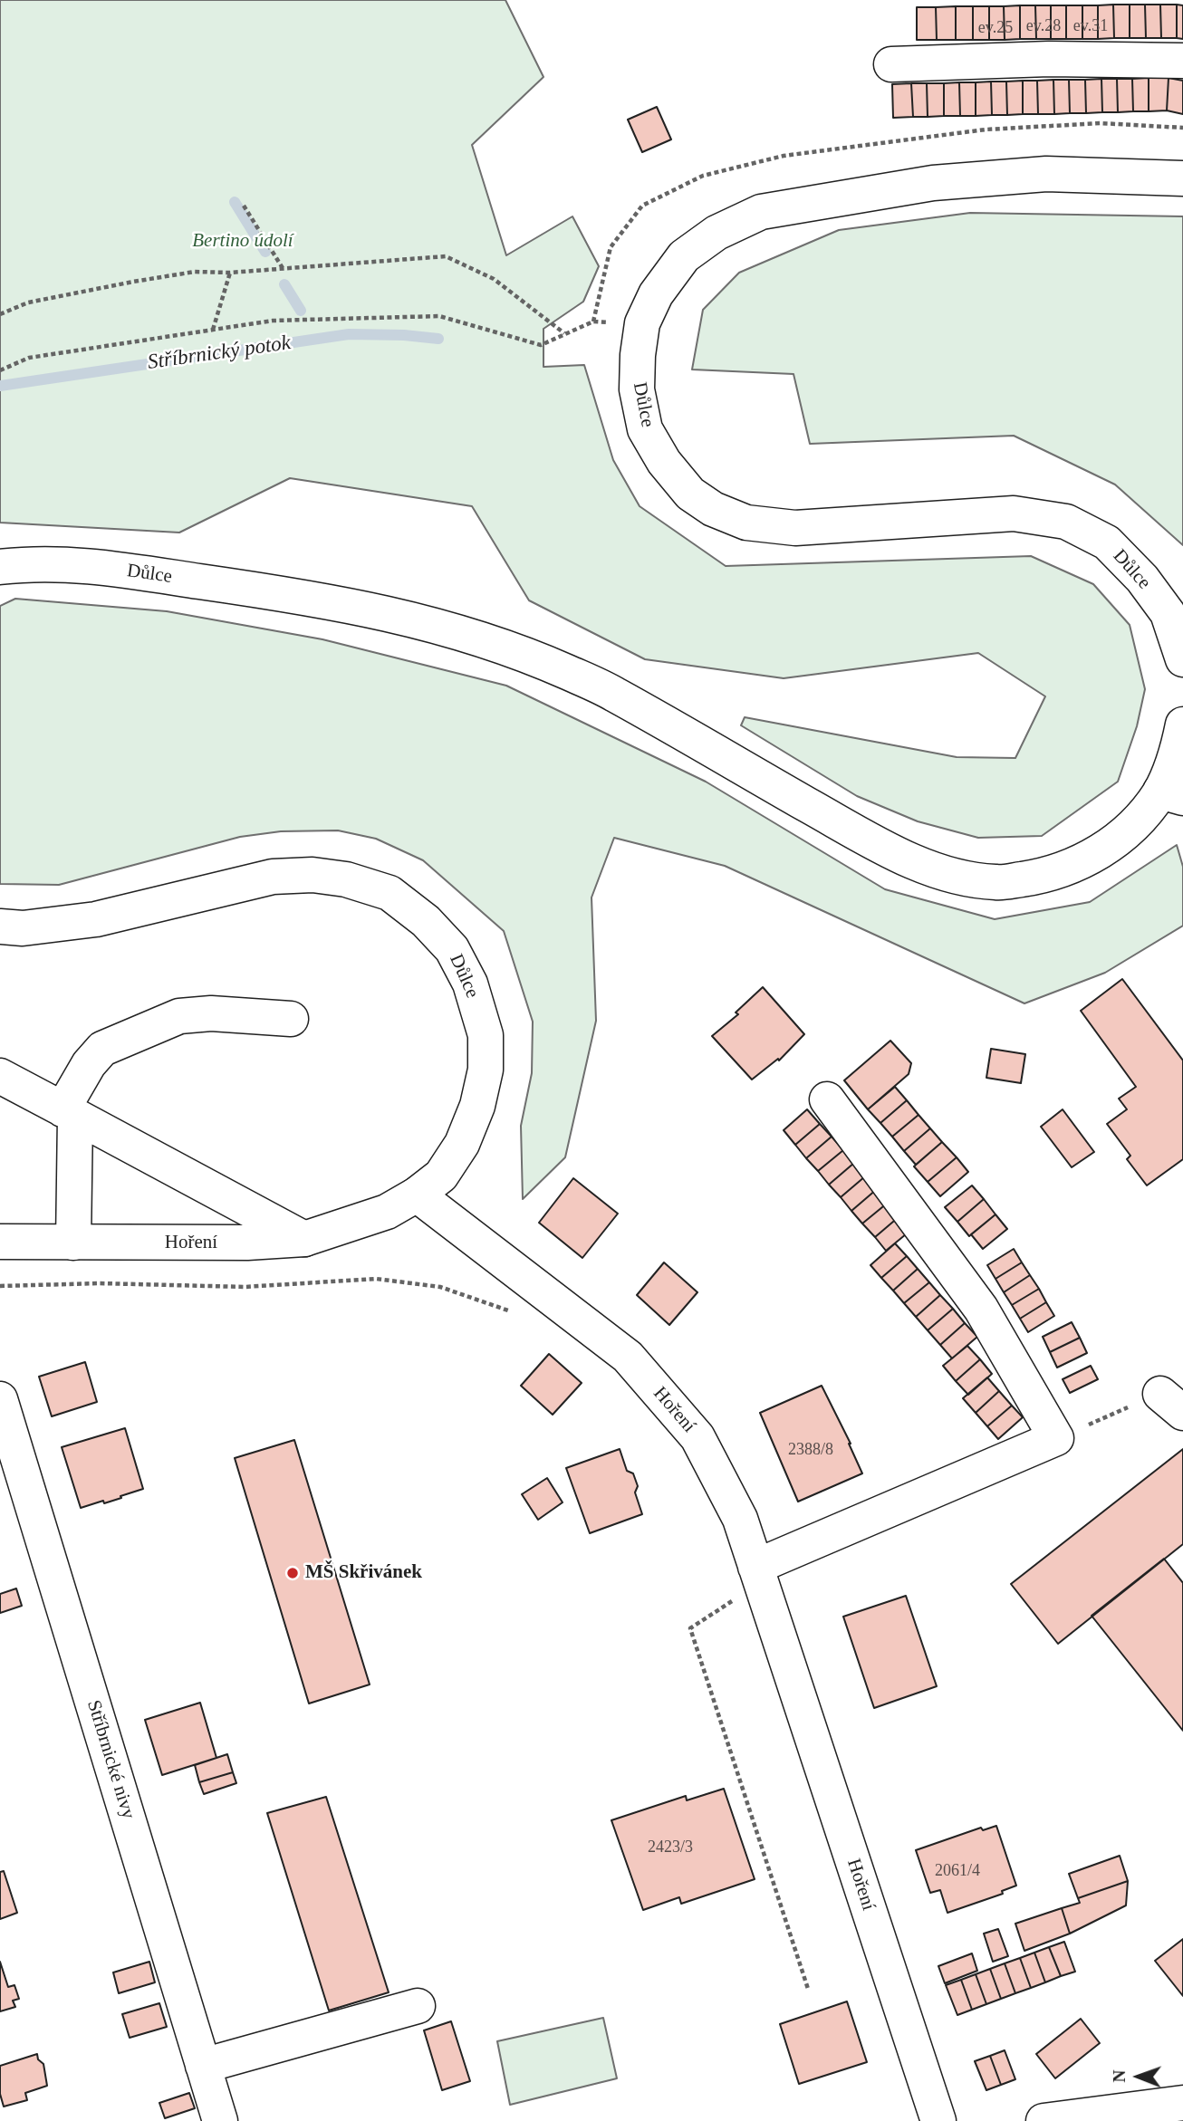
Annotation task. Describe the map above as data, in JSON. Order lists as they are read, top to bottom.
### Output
{
  "streets": {
    "main road": ["Důlce", "Hoření", "Stříbrnické nivy"]
  },
  "crossings": [
    ["Důlce", "Hoření"]
  ],
  "water": ["Stříbrnický potok"],
  "parks": ["Bertino údolí"],
  "places": ["MŠ Skřivánek"],
  "house_numbers": [
    "ev.28",
    "ev.31",
    "ev.25",
    "2388/8",
    "2423/3",
    "2061/4"
  ],
  "north": "left"
}
